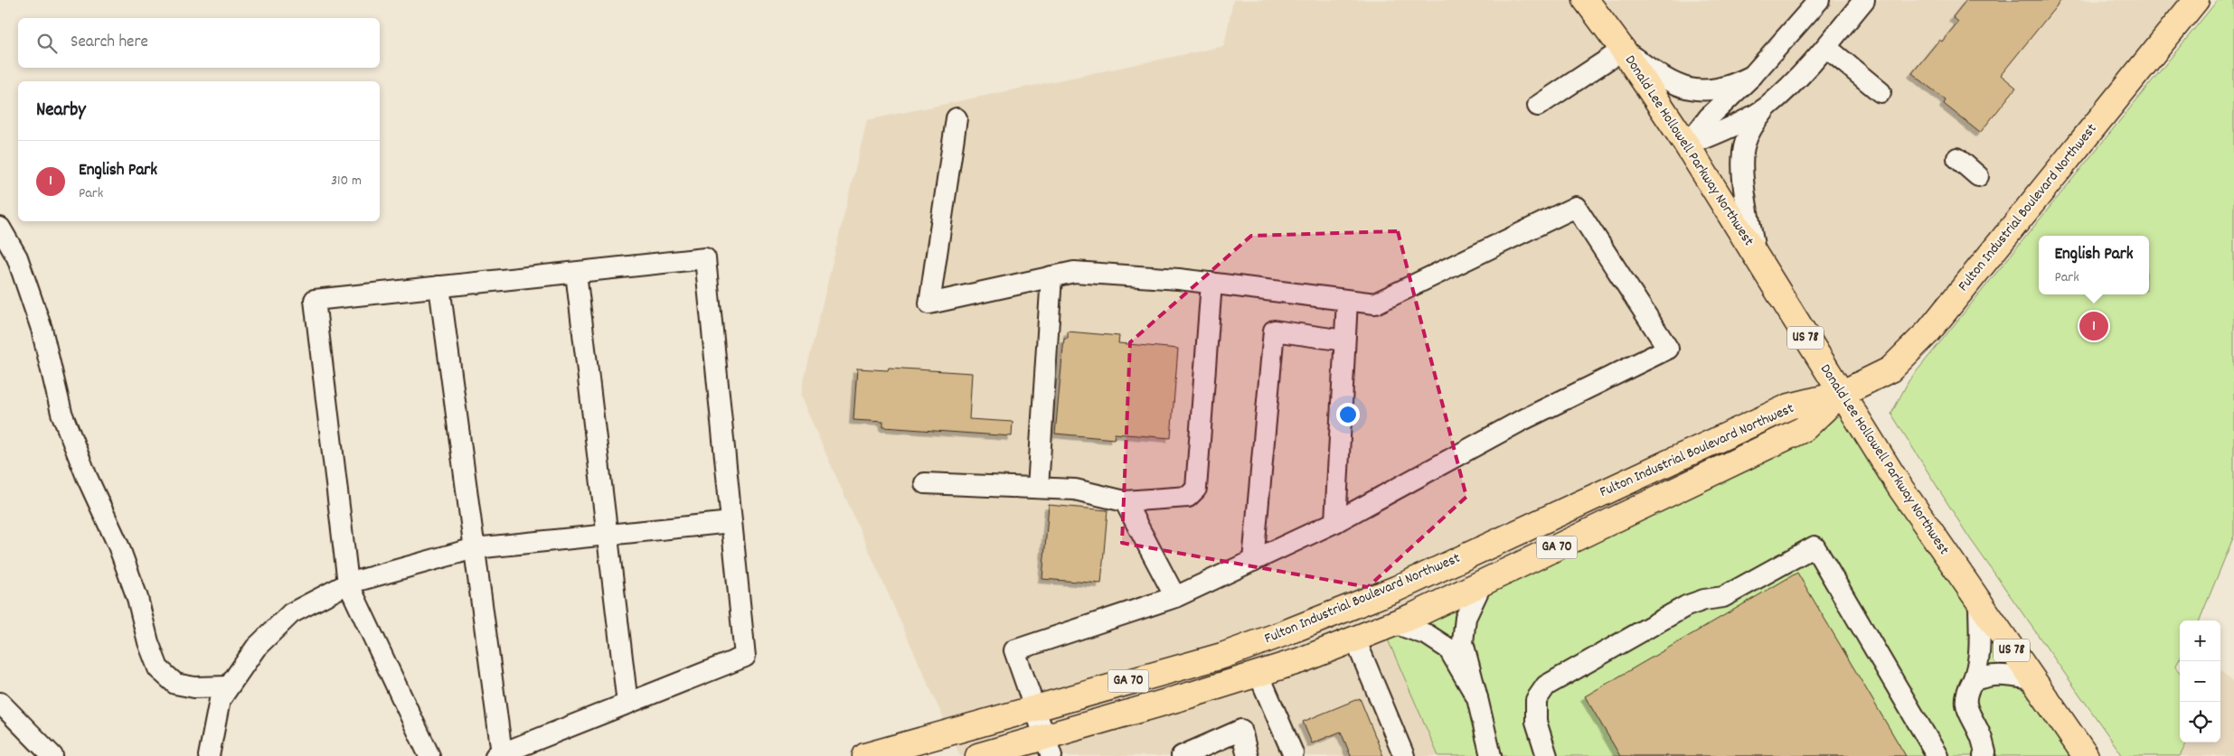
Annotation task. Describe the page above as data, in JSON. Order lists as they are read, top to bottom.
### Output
{
  "streets": {
    "main road": [
      "Donald Lee Hollowell Parkway Northwest",
      "Fulton Industrial Boulevard Northwest",
      "US 78",
      "GA 70"
    ]
  },
  "crossings": [
    ["Donald Lee Hollowell Parkway Northwest", "Fulton Industrial Boulevard Northwest"]
  ],
  "page": {
    "search": "Search here",
    "heading": "Nearby",
    "list": [
      {
        "mark": "1",
        "name": "English Park",
        "note": "Park",
        "value": "310 m"
      }
    ],
    "popup": ["English Park", "Park"],
    "pins": "1",
    "map_buttons": ["+", "−"]
  }
}
